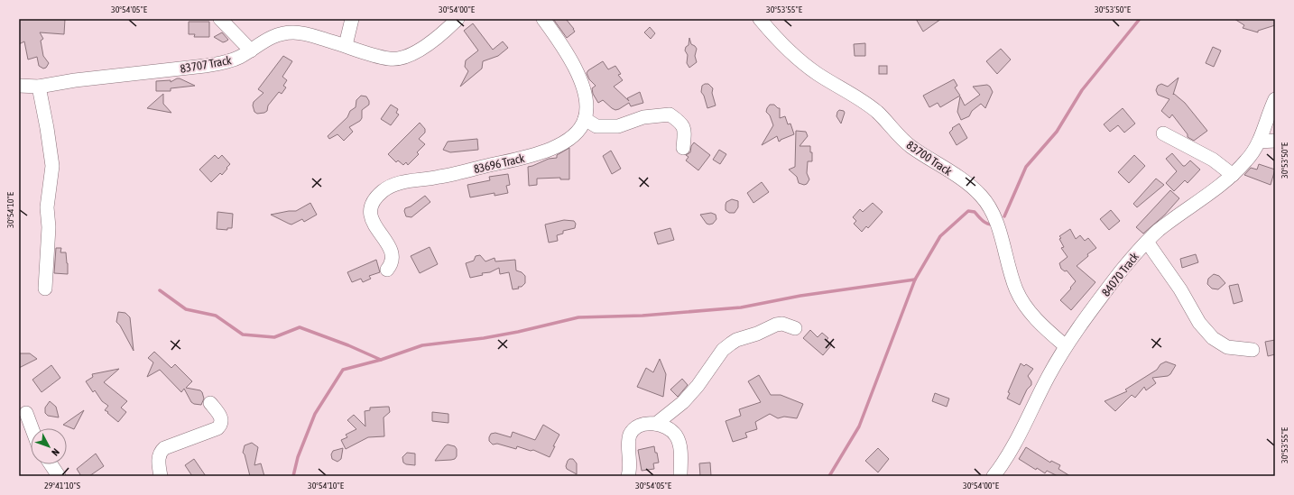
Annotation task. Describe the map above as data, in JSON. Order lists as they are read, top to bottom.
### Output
{
  "streets": {
    "street": [
      "83707 Track",
      "83700 Track",
      "83696 Track",
      "84070 Track"
    ]
  },
  "crossings": [
    ["83700 Track", "84070 Track"]
  ],
  "north": "bottom right",
  "coordinates": [
    "30°54'05\"E",
    "30°54'00\"E",
    "30°53'55\"E",
    "30°53'50\"E",
    "30°54'10\"E",
    "29°41'10\"S"
  ]
}
